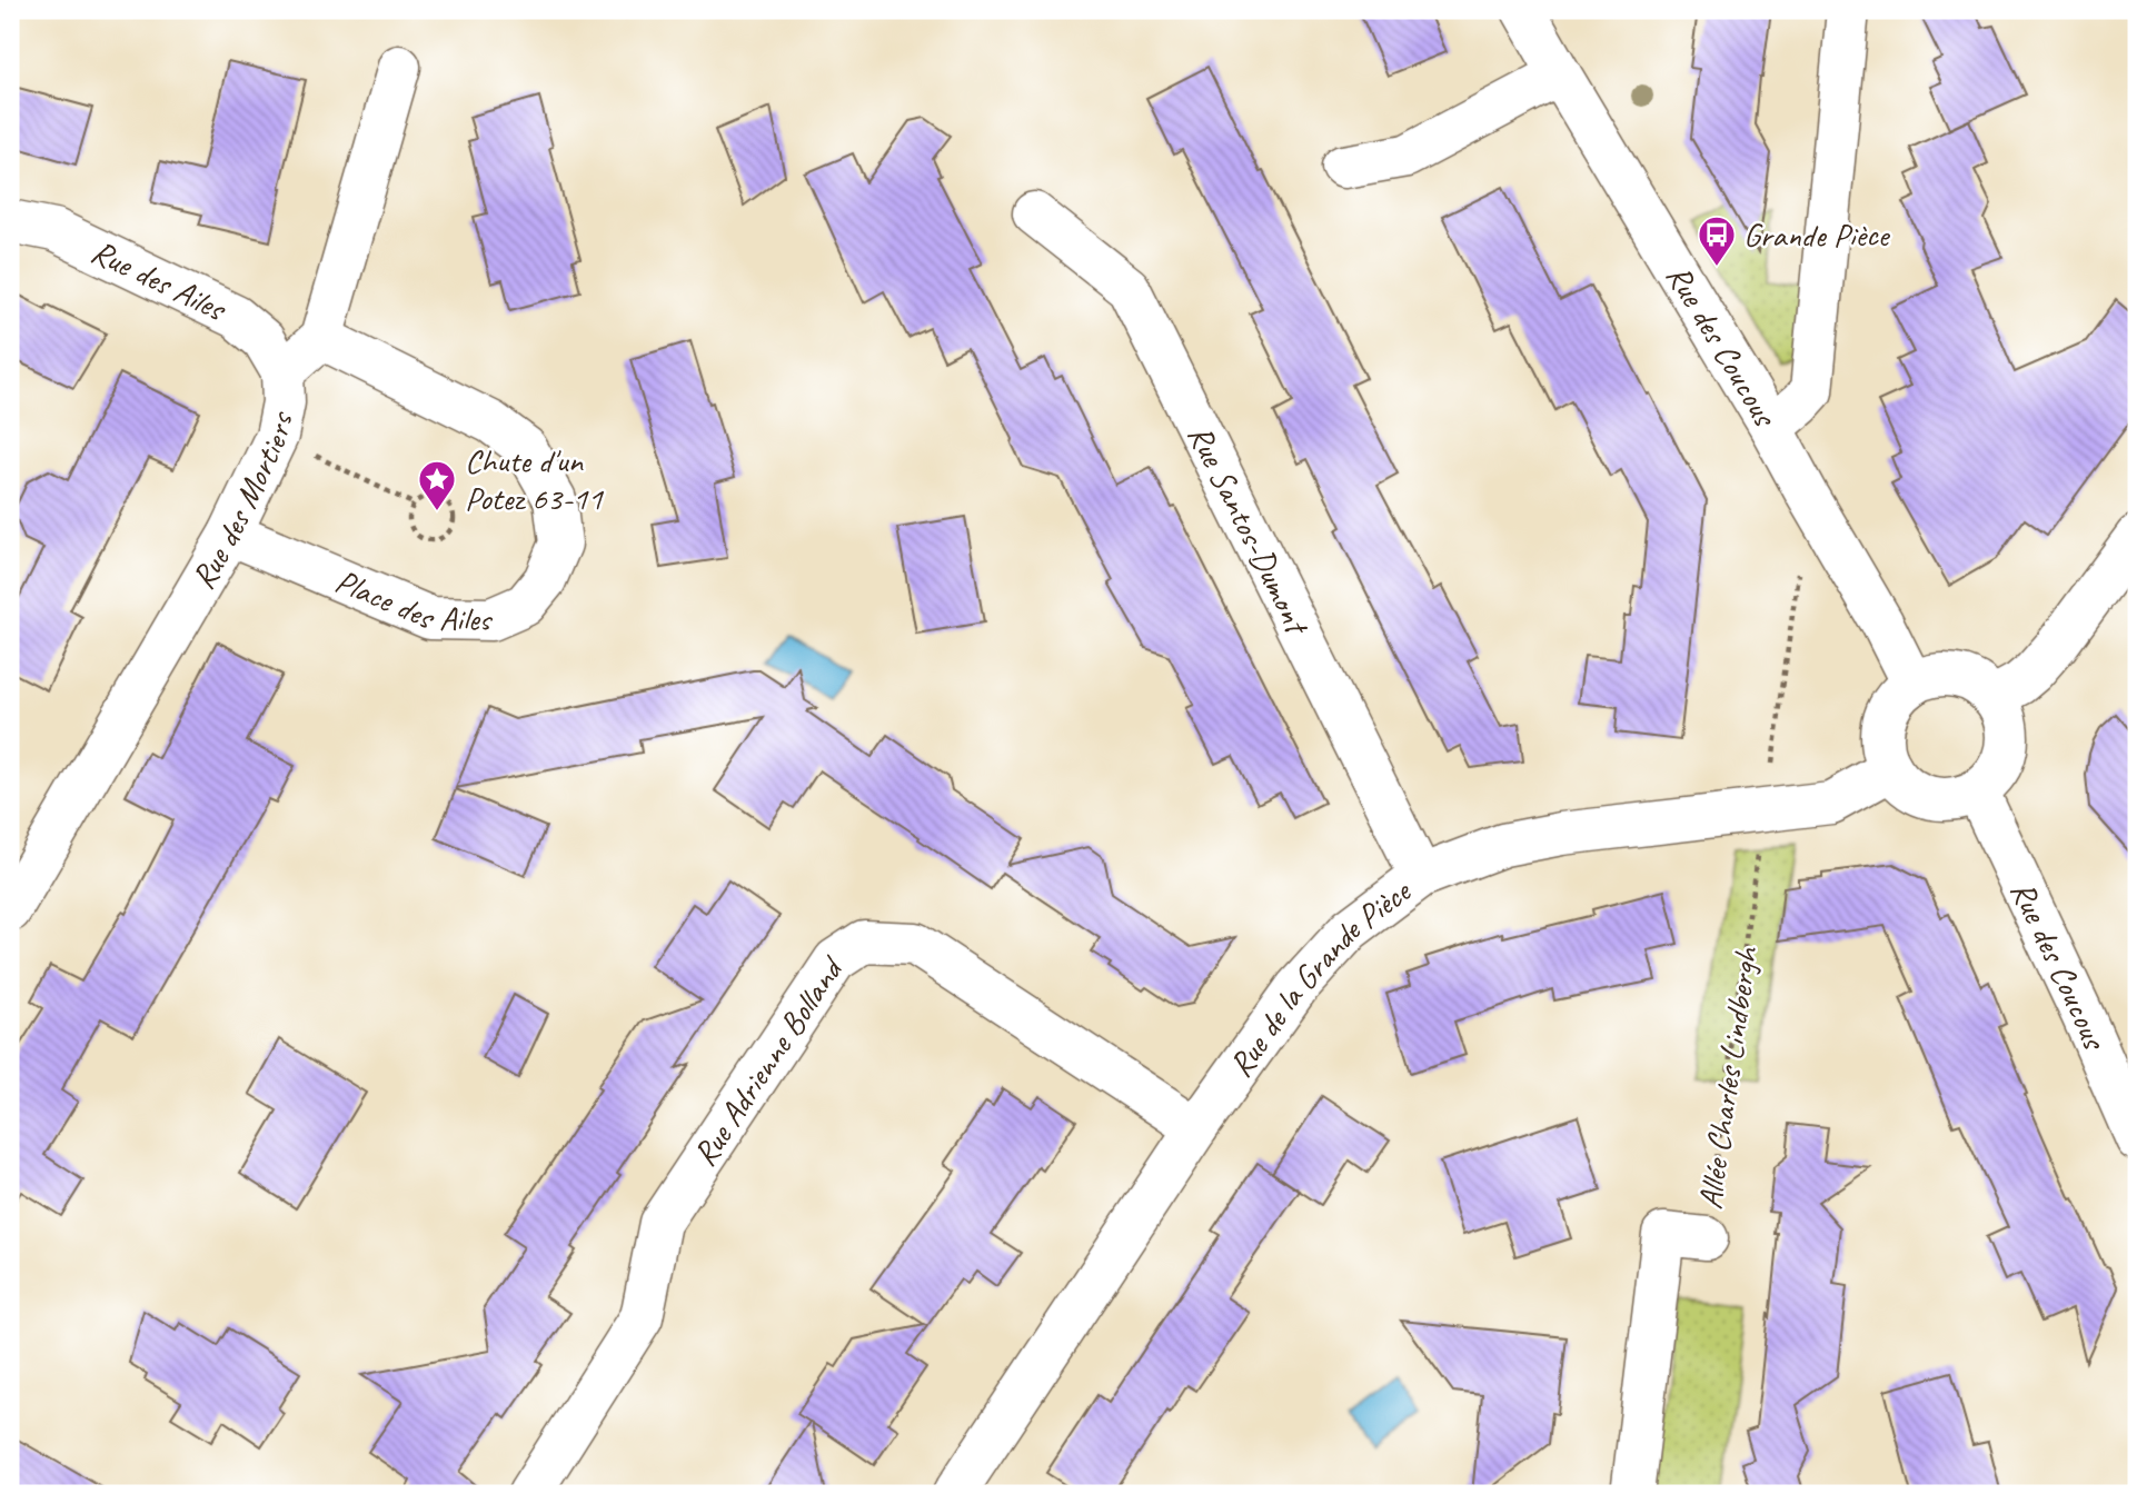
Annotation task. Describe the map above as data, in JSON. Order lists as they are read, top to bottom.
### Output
{
  "streets": {
    "street": [
      "Rue des Ailes",
      "Rue des Coucous",
      "Rue des Mortiers",
      "Rue Santos-Dumont",
      "Place des Ailes",
      "Rue de la Grande Pièce",
      "Rue Adrienne Bolland",
      "Allée Charles Lindbergh"
    ]
  },
  "crossings": [
    ["Rue des Ailes", "Rue des Mortiers"],
    ["Rue des Coucous", "Rue de la Grande Pièce"],
    ["Rue des Mortiers", "Place des Ailes"],
    ["Rue Santos-Dumont", "Rue de la Grande Pièce"],
    ["Rue de la Grande Pièce", "Rue Adrienne Bolland"]
  ],
  "places": {
    "bus stop": ["Grande Pièce"],
    "place": ["Chute d'un Potez 63-11"]
  }
}
